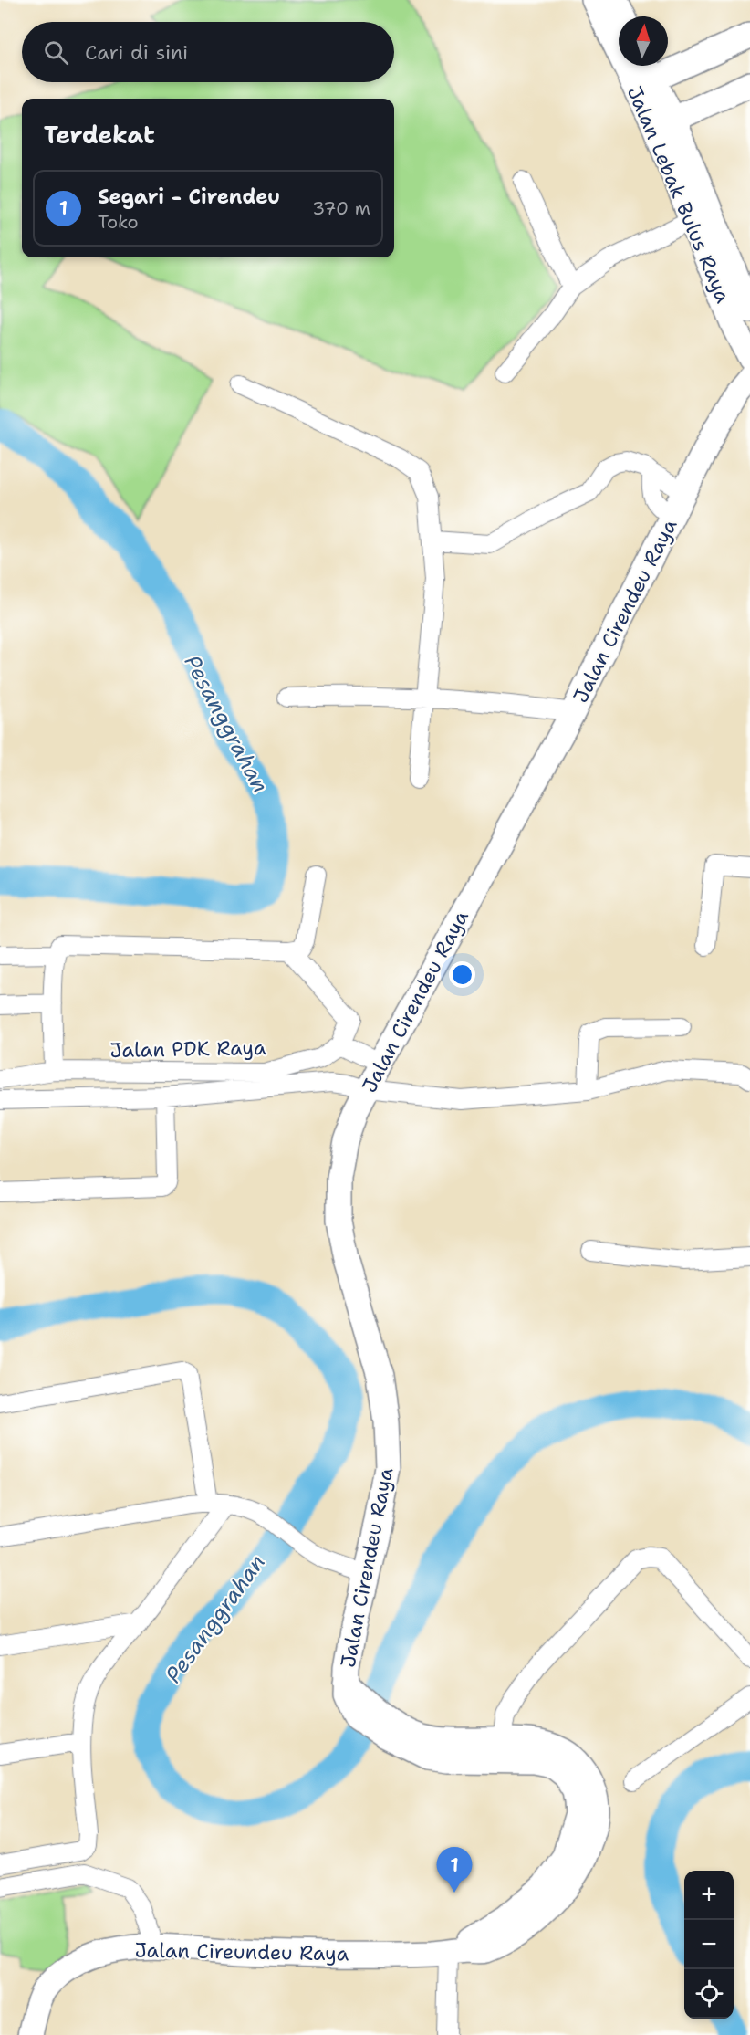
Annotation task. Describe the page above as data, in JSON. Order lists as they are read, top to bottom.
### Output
{
  "streets": {
    "main road": ["Jalan Lebak Bulus Raya", "Jalan Cirendeu Raya", "Jalan Cireundeu Raya"],
    "street": ["Jalan PDK Raya"]
  },
  "crossings": [
    ["Jalan Cirendeu Raya", "Jalan Cireundeu Raya"]
  ],
  "water": ["Pesanggrahan"],
  "north": "top",
  "page": {
    "search": "Cari di sini",
    "heading": "Terdekat",
    "list": [
      {
        "mark": "1",
        "name": "Segari - Cirendeu",
        "note": "Toko",
        "value": "370 m"
      }
    ],
    "pins": "1",
    "map_buttons": ["+", "−"]
  }
}
